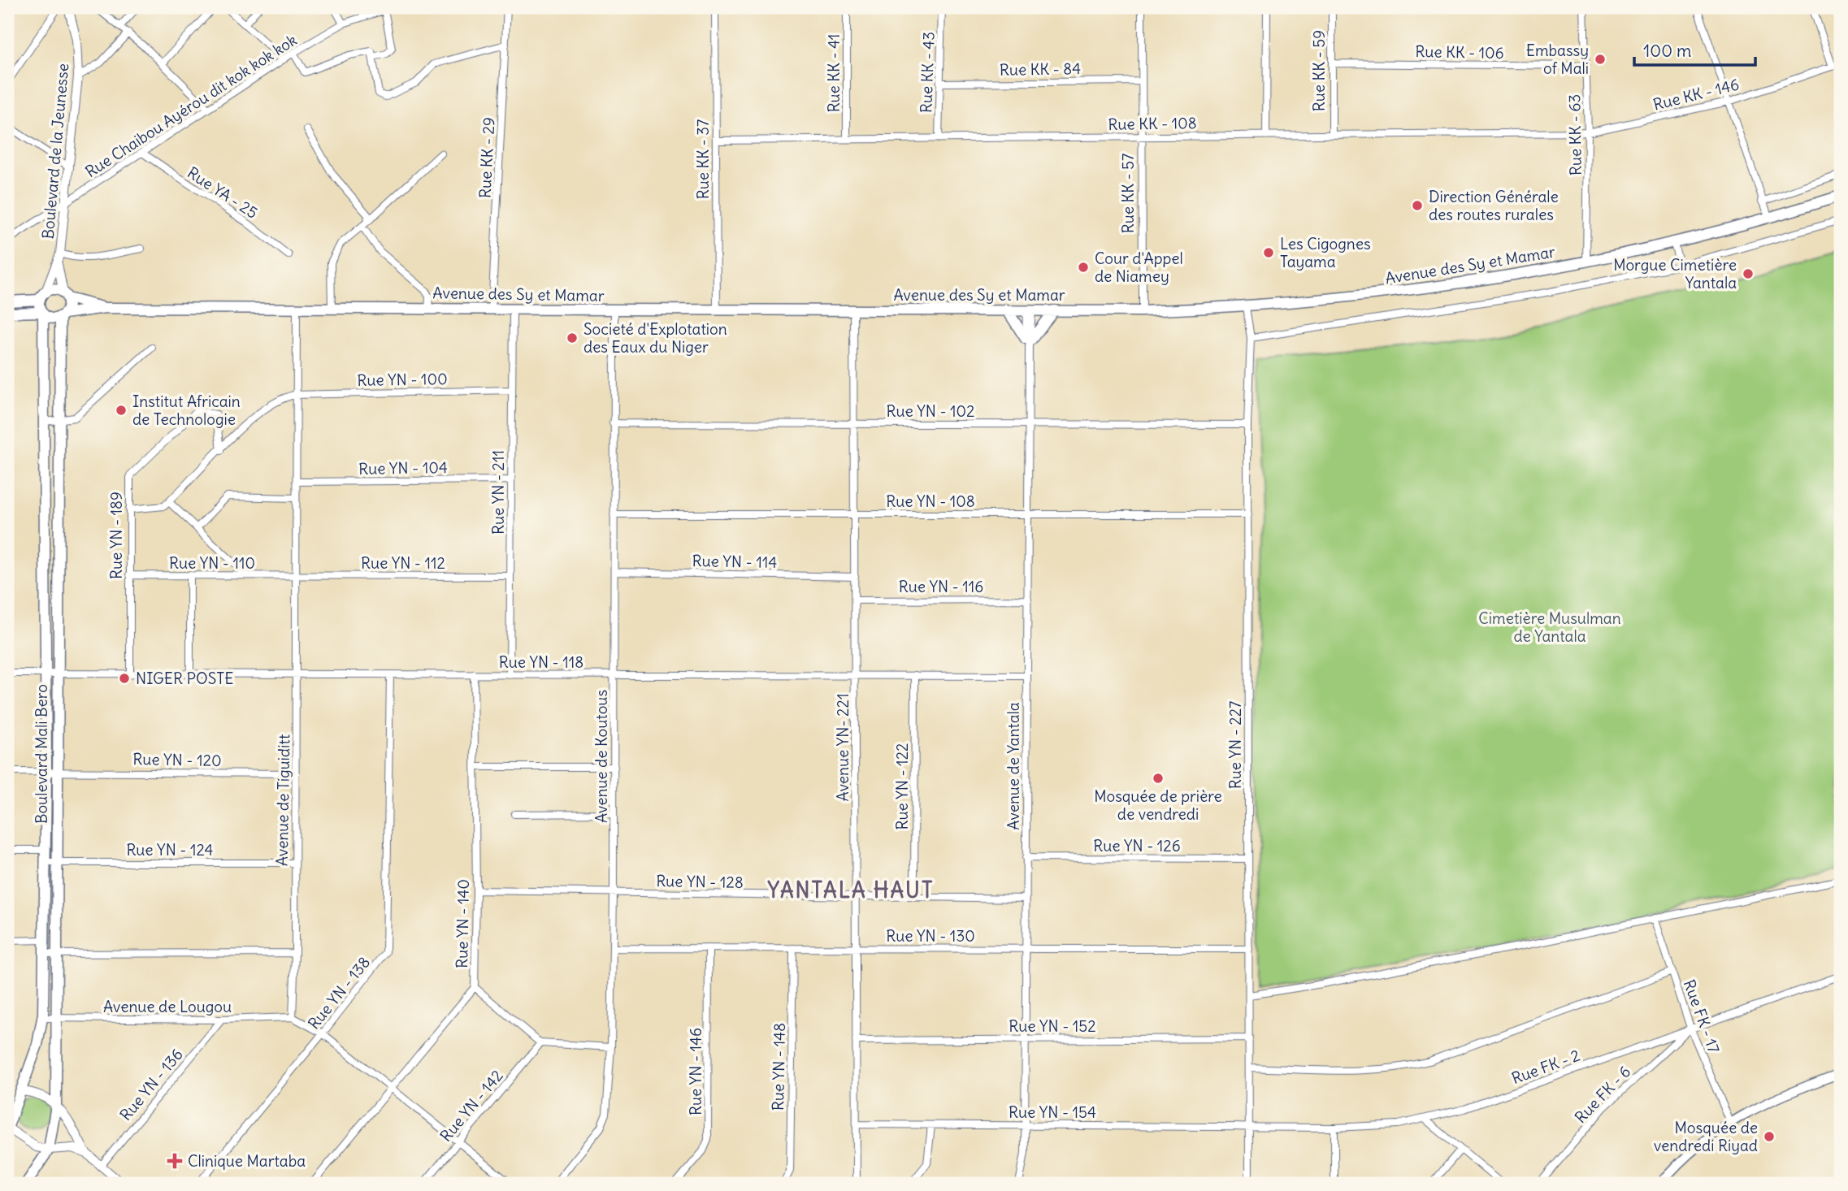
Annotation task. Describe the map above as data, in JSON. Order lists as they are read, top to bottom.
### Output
{
  "streets": {
    "main road": ["Avenue des Sy et Mamar", "Boulevard Mali Bero"],
    "street": [
      "Rue KK - 106",
      "Rue KK - 84",
      "Rue KK - 59",
      "Rue KK - 43",
      "Rue KK - 41",
      "Rue KK - 146",
      "Rue Chaibou Ayérou dit kok kok kok",
      "Rue KK - 108",
      "Rue KK - 63",
      "Boulevard de la Jeunesse",
      "Rue KK - 29",
      "Rue KK - 37",
      "Rue YA - 25",
      "Rue KK - 57",
      "Rue YN - 100",
      "Rue YN - 102",
      "Rue YN - 104",
      "Rue YN - 211",
      "Rue YN - 108",
      "Rue YN - 189",
      "Rue YN - 114",
      "Rue YN - 110",
      "Rue YN - 112",
      "Rue YN - 116",
      "Rue YN - 118",
      "Rue YN - 227",
      "Avenue YN- 221",
      "Avenue de Koutous",
      "Rue YN - 120",
      "Avenue de Yantala",
      "Rue YN - 122",
      "Avenue de Tiguiditt",
      "Rue YN - 126",
      "Rue YN - 124",
      "Rue YN - 128",
      "Rue YN - 140",
      "Rue YN - 130",
      "Rue YN - 138",
      "Avenue de Lougou",
      "Rue FK - 17",
      "Rue YN - 152",
      "Rue YN - 148",
      "Rue FK - 2",
      "Rue YN - 146",
      "Rue YN - 136",
      "Rue FK - 6",
      "Rue YN - 142",
      "Rue YN - 154"
    ]
  },
  "crossings": [
    ["Rue KK - 106", "Rue KK - 59"],
    ["Rue KK - 106", "Rue KK - 63"],
    ["Rue KK - 84", "Rue KK - 43"],
    ["Rue KK - 84", "Rue KK - 57"],
    ["Rue KK - 59", "Rue KK - 108"],
    ["Rue KK - 43", "Rue KK - 108"],
    ["Rue KK - 41", "Rue KK - 108"],
    ["Rue KK - 146", "Rue KK - 108"],
    ["Rue KK - 146", "Rue KK - 63"],
    ["Rue Chaibou Ayérou dit kok kok kok", "Boulevard de la Jeunesse"],
    ["Rue Chaibou Ayérou dit kok kok kok", "Rue YA - 25"],
    ["Rue KK - 108", "Rue KK - 63"],
    ["Rue KK - 108", "Rue KK - 37"],
    ["Rue KK - 108", "Rue KK - 57"],
    ["Rue KK - 63", "Avenue des Sy et Mamar"],
    ["Boulevard de la Jeunesse", "Avenue des Sy et Mamar"],
    ["Boulevard de la Jeunesse", "Boulevard Mali Bero"],
    ["Rue KK - 29", "Avenue des Sy et Mamar"],
    ["Rue KK - 37", "Avenue des Sy et Mamar"],
    ["Rue KK - 57", "Avenue des Sy et Mamar"],
    ["Avenue des Sy et Mamar", "Rue YN - 211"],
    ["Avenue des Sy et Mamar", "Rue YN - 227"],
    ["Avenue des Sy et Mamar", "Avenue YN- 221"],
    ["Avenue des Sy et Mamar", "Boulevard Mali Bero"],
    ["Avenue des Sy et Mamar", "Avenue de Koutous"],
    ["Avenue des Sy et Mamar", "Avenue de Yantala"],
    ["Avenue des Sy et Mamar", "Avenue de Tiguiditt"],
    ["Rue YN - 100", "Rue YN - 211"],
    ["Rue YN - 100", "Avenue de Tiguiditt"],
    ["Rue YN - 102", "Rue YN - 227"],
    ["Rue YN - 102", "Avenue YN- 221"],
    ["Rue YN - 102", "Avenue de Koutous"],
    ["Rue YN - 102", "Avenue de Yantala"],
    ["Rue YN - 104", "Rue YN - 211"],
    ["Rue YN - 104", "Avenue de Tiguiditt"],
    ["Rue YN - 211", "Rue YN - 112"],
    ["Rue YN - 211", "Rue YN - 118"],
    ["Rue YN - 108", "Rue YN - 227"],
    ["Rue YN - 108", "Avenue YN- 221"],
    ["Rue YN - 108", "Avenue de Koutous"],
    ["Rue YN - 108", "Avenue de Yantala"],
    ["Rue YN - 189", "Rue YN - 110"],
    ["Rue YN - 189", "Rue YN - 118"],
    ["Rue YN - 114", "Avenue YN- 221"],
    ["Rue YN - 114", "Avenue de Koutous"],
    ["Rue YN - 110", "Rue YN - 112"],
    ["Rue YN - 110", "Avenue de Tiguiditt"],
    ["Rue YN - 112", "Avenue de Tiguiditt"],
    ["Rue YN - 116", "Avenue YN- 221"],
    ["Rue YN - 116", "Avenue de Yantala"],
    ["Rue YN - 118", "Avenue YN- 221"],
    ["Rue YN - 118", "Boulevard Mali Bero"],
    ["Rue YN - 118", "Avenue de Koutous"],
    ["Rue YN - 118", "Avenue de Yantala"],
    ["Rue YN - 118", "Rue YN - 122"],
    ["Rue YN - 118", "Avenue de Tiguiditt"],
    ["Rue YN - 118", "Rue YN - 140"],
    ["Rue YN - 118", "Rue YN - 138"],
    ["Rue YN - 227", "Rue YN - 126"],
    ["Rue YN - 227", "Rue YN - 130"],
    ["Rue YN - 227", "Rue YN - 152"],
    ["Rue YN - 227", "Rue FK - 2"],
    ["Rue YN - 227", "Rue YN - 154"],
    ["Avenue YN- 221", "Rue YN - 128"],
    ["Avenue YN- 221", "Rue YN - 130"],
    ["Avenue YN- 221", "Rue YN - 152"],
    ["Avenue YN- 221", "Rue YN - 154"],
    ["Boulevard Mali Bero", "Rue YN - 120"],
    ["Boulevard Mali Bero", "Rue YN - 124"],
    ["Boulevard Mali Bero", "Avenue de Lougou"],
    ["Avenue de Koutous", "Rue YN - 128"],
    ["Avenue de Koutous", "Rue YN - 130"],
    ["Rue YN - 120", "Avenue de Tiguiditt"],
    ["Avenue de Yantala", "Rue YN - 126"],
    ["Avenue de Yantala", "Rue YN - 128"],
    ["Avenue de Yantala", "Rue YN - 130"],
    ["Avenue de Yantala", "Rue YN - 152"],
    ["Avenue de Yantala", "Rue YN - 154"],
    ["Rue YN - 122", "Rue YN - 128"],
    ["Avenue de Tiguiditt", "Rue YN - 124"],
    ["Avenue de Tiguiditt", "Avenue de Lougou"],
    ["Rue YN - 128", "Rue YN - 140"],
    ["Rue YN - 130", "Rue YN - 148"],
    ["Rue YN - 130", "Rue YN - 146"],
    ["Avenue de Lougou", "Rue YN - 136"],
    ["Rue FK - 17", "Rue FK - 2"],
    ["Rue FK - 17", "Rue FK - 6"],
    ["Rue FK - 2", "Rue FK - 6"],
    ["Rue FK - 2", "Rue YN - 154"]
  ],
  "districts": ["YANTALA HAUT"],
  "parks": ["Cimetière Musulman de Yantala"],
  "places": {
    "other": [
      "Embassy of Mali",
      "Direction Générale des routes rurales",
      "Les Cigognes Tayama",
      "Cour d'Appel de Niamey",
      "Morgue Cimetière Yantala",
      "Societé d'Explotation des Eaux du Niger",
      "Institut Africain de Technologie",
      "NIGER POSTE",
      "Mosquée de prière de vendredi",
      "Mosquée de vendredi Riyad"
    ],
    "health": ["Clinique Martaba"]
  },
  "scale_bar": "100 m"
}
